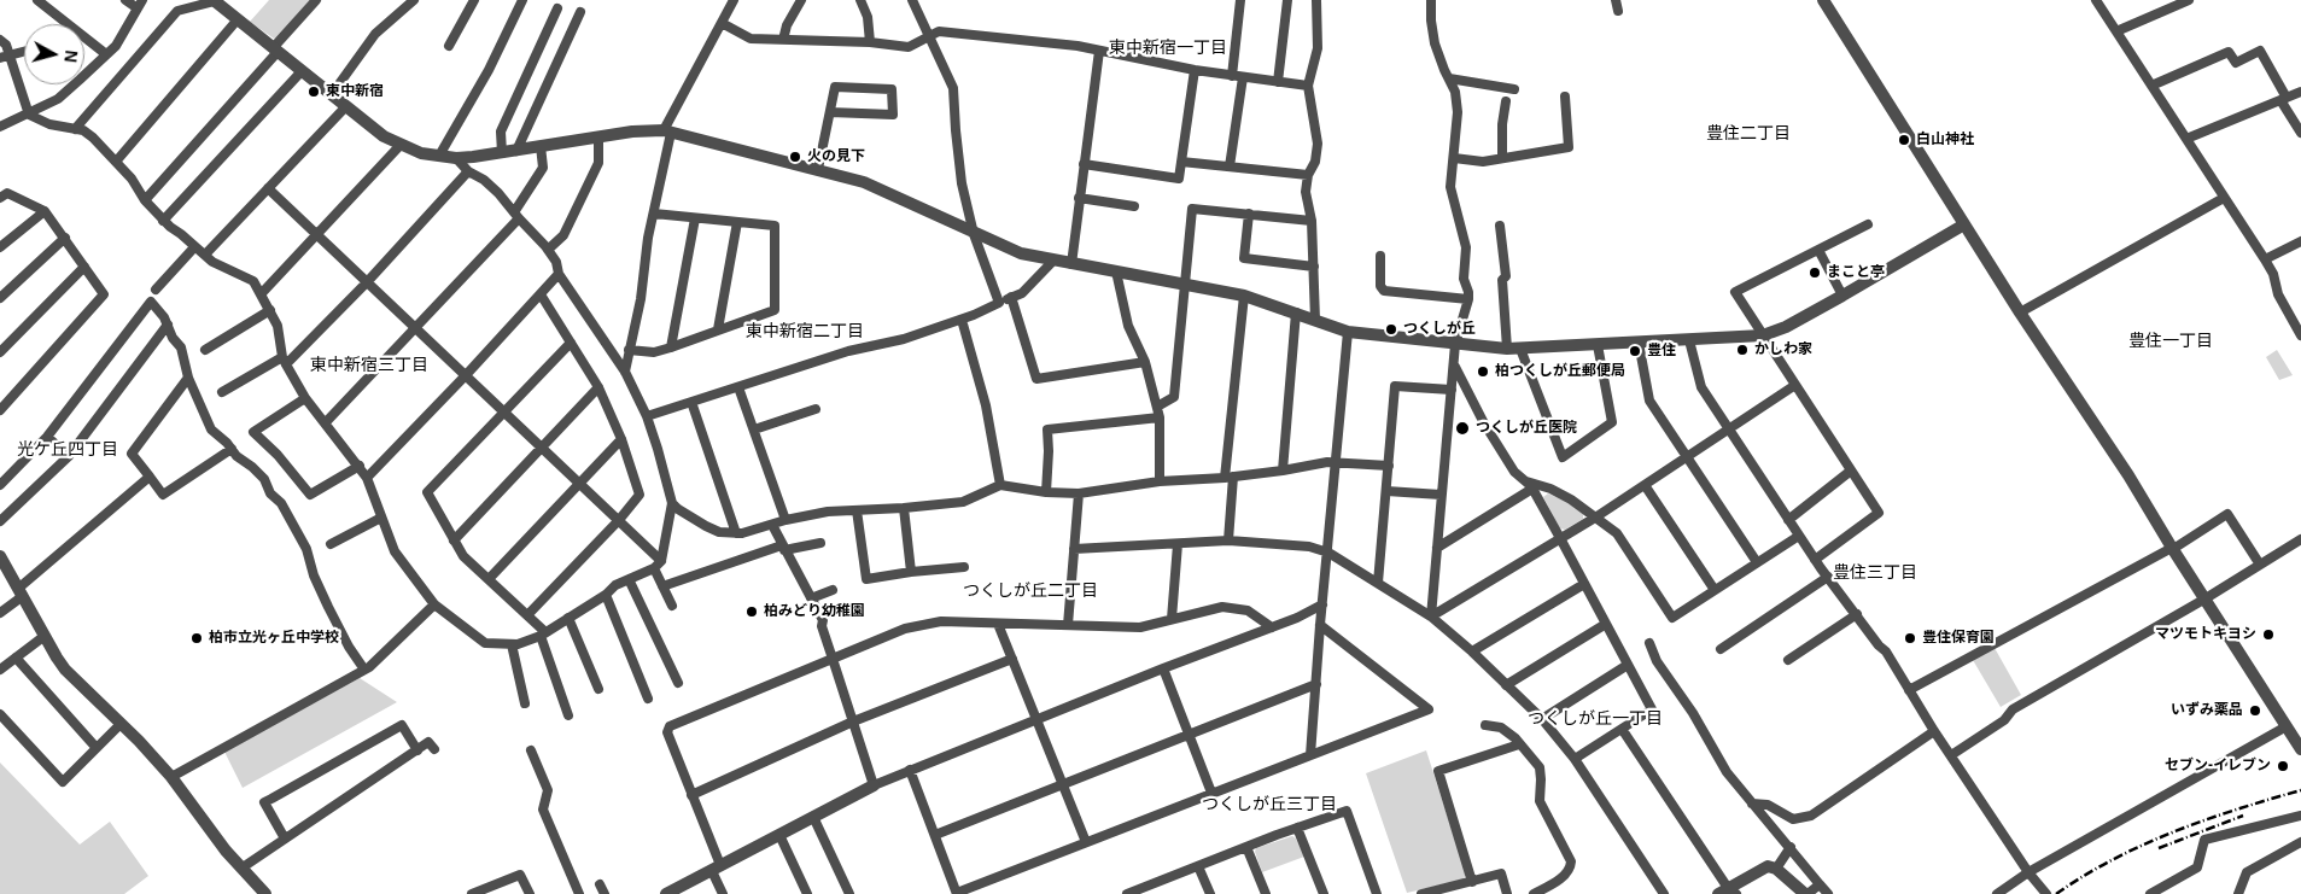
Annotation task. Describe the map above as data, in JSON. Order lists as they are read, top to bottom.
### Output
{
  "districts": [
    "東中新宿一丁目",
    "豊住二丁目",
    "東中新宿二丁目",
    "豊住一丁目",
    "東中新宿三丁目",
    "光ケ丘四丁目",
    "豊住三丁目",
    "つくしが丘二丁目",
    "つくしが丘一丁目",
    "つくしが丘三丁目"
  ],
  "places": [
    "東中新宿",
    "白山神社",
    "火の見下",
    "まこと亭",
    "つくしが丘",
    "かしわ家",
    "豊住",
    "柏つくしが丘郵便局",
    "つくしが丘医院",
    "柏みどり幼稚園",
    "マツモトキヨシ",
    "柏市立光ヶ丘中学校",
    "豊住保育園",
    "いずみ薬品",
    "セブン-イレブン"
  ],
  "north": "right"
}
